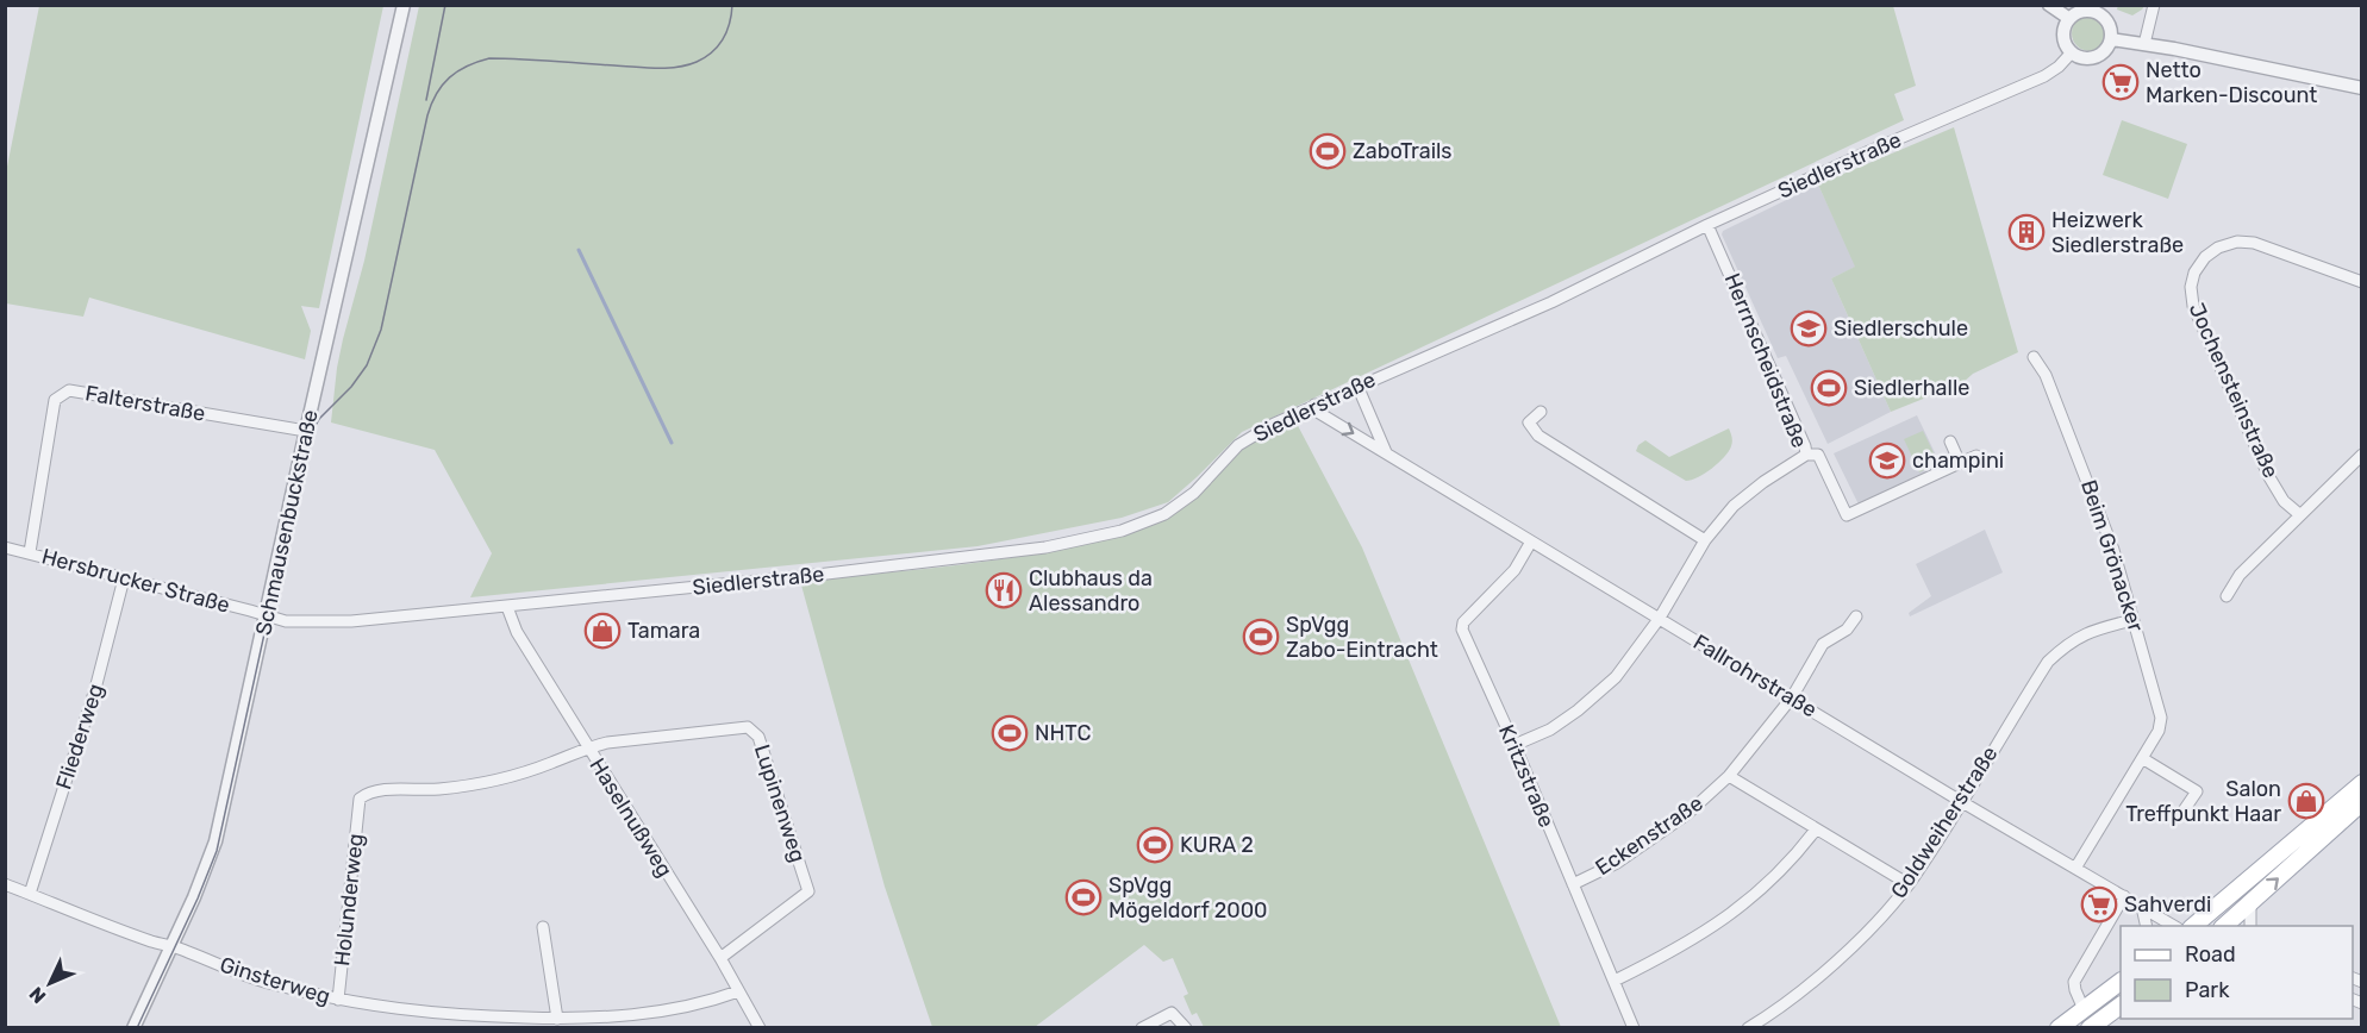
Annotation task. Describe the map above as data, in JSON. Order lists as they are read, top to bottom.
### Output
{
  "streets": {
    "street": [
      "Siedlerstraße",
      "Herrnscheidstraße",
      "Jochensteinstraße",
      "Falterstraße",
      "Schmausenbuckstraße",
      "Beim Grönacker",
      "Hersbrucker Straße",
      "Fallrohrstraße",
      "Fliederweg",
      "Kritzstraße",
      "Lupinenweg",
      "Haselnußweg",
      "Goldweiherstraße",
      "Eckenstraße",
      "Holunderweg",
      "Ginsterweg"
    ]
  },
  "crossings": [
    ["Siedlerstraße", "Herrnscheidstraße"],
    ["Siedlerstraße", "Schmausenbuckstraße"],
    ["Siedlerstraße", "Hersbrucker Straße"],
    ["Siedlerstraße", "Fallrohrstraße"],
    ["Siedlerstraße", "Haselnußweg"],
    ["Herrnscheidstraße", "Fallrohrstraße"],
    ["Herrnscheidstraße", "Kritzstraße"],
    ["Falterstraße", "Schmausenbuckstraße"],
    ["Falterstraße", "Hersbrucker Straße"],
    ["Schmausenbuckstraße", "Hersbrucker Straße"],
    ["Schmausenbuckstraße", "Ginsterweg"],
    ["Beim Grönacker", "Fallrohrstraße"],
    ["Beim Grönacker", "Goldweiherstraße"],
    ["Hersbrucker Straße", "Fliederweg"],
    ["Fallrohrstraße", "Kritzstraße"],
    ["Fallrohrstraße", "Goldweiherstraße"],
    ["Fallrohrstraße", "Eckenstraße"],
    ["Fliederweg", "Ginsterweg"],
    ["Kritzstraße", "Eckenstraße"],
    ["Lupinenweg", "Haselnußweg"],
    ["Lupinenweg", "Holunderweg"],
    ["Haselnußweg", "Holunderweg"],
    ["Haselnußweg", "Ginsterweg"],
    ["Holunderweg", "Ginsterweg"]
  ],
  "places": {
    "supermarket": ["Netto Marken-Discount", "Sahverdi"],
    "sports": [
      "ZaboTrails",
      "Siedlerhalle",
      "SpVgg Zabo-Eintracht",
      "NHTC",
      "KURA 2",
      "SpVgg Mögeldorf 2000"
    ],
    "building": ["Heizwerk Siedlerstraße"],
    "school or university": ["Siedlerschule", "champini"],
    "restaurant": ["Clubhaus da Alessandro"],
    "shop": ["Tamara", "Salon Treffpunkt Haar"]
  },
  "legend": ["Road", "Park"],
  "north": "bottom left"
}
